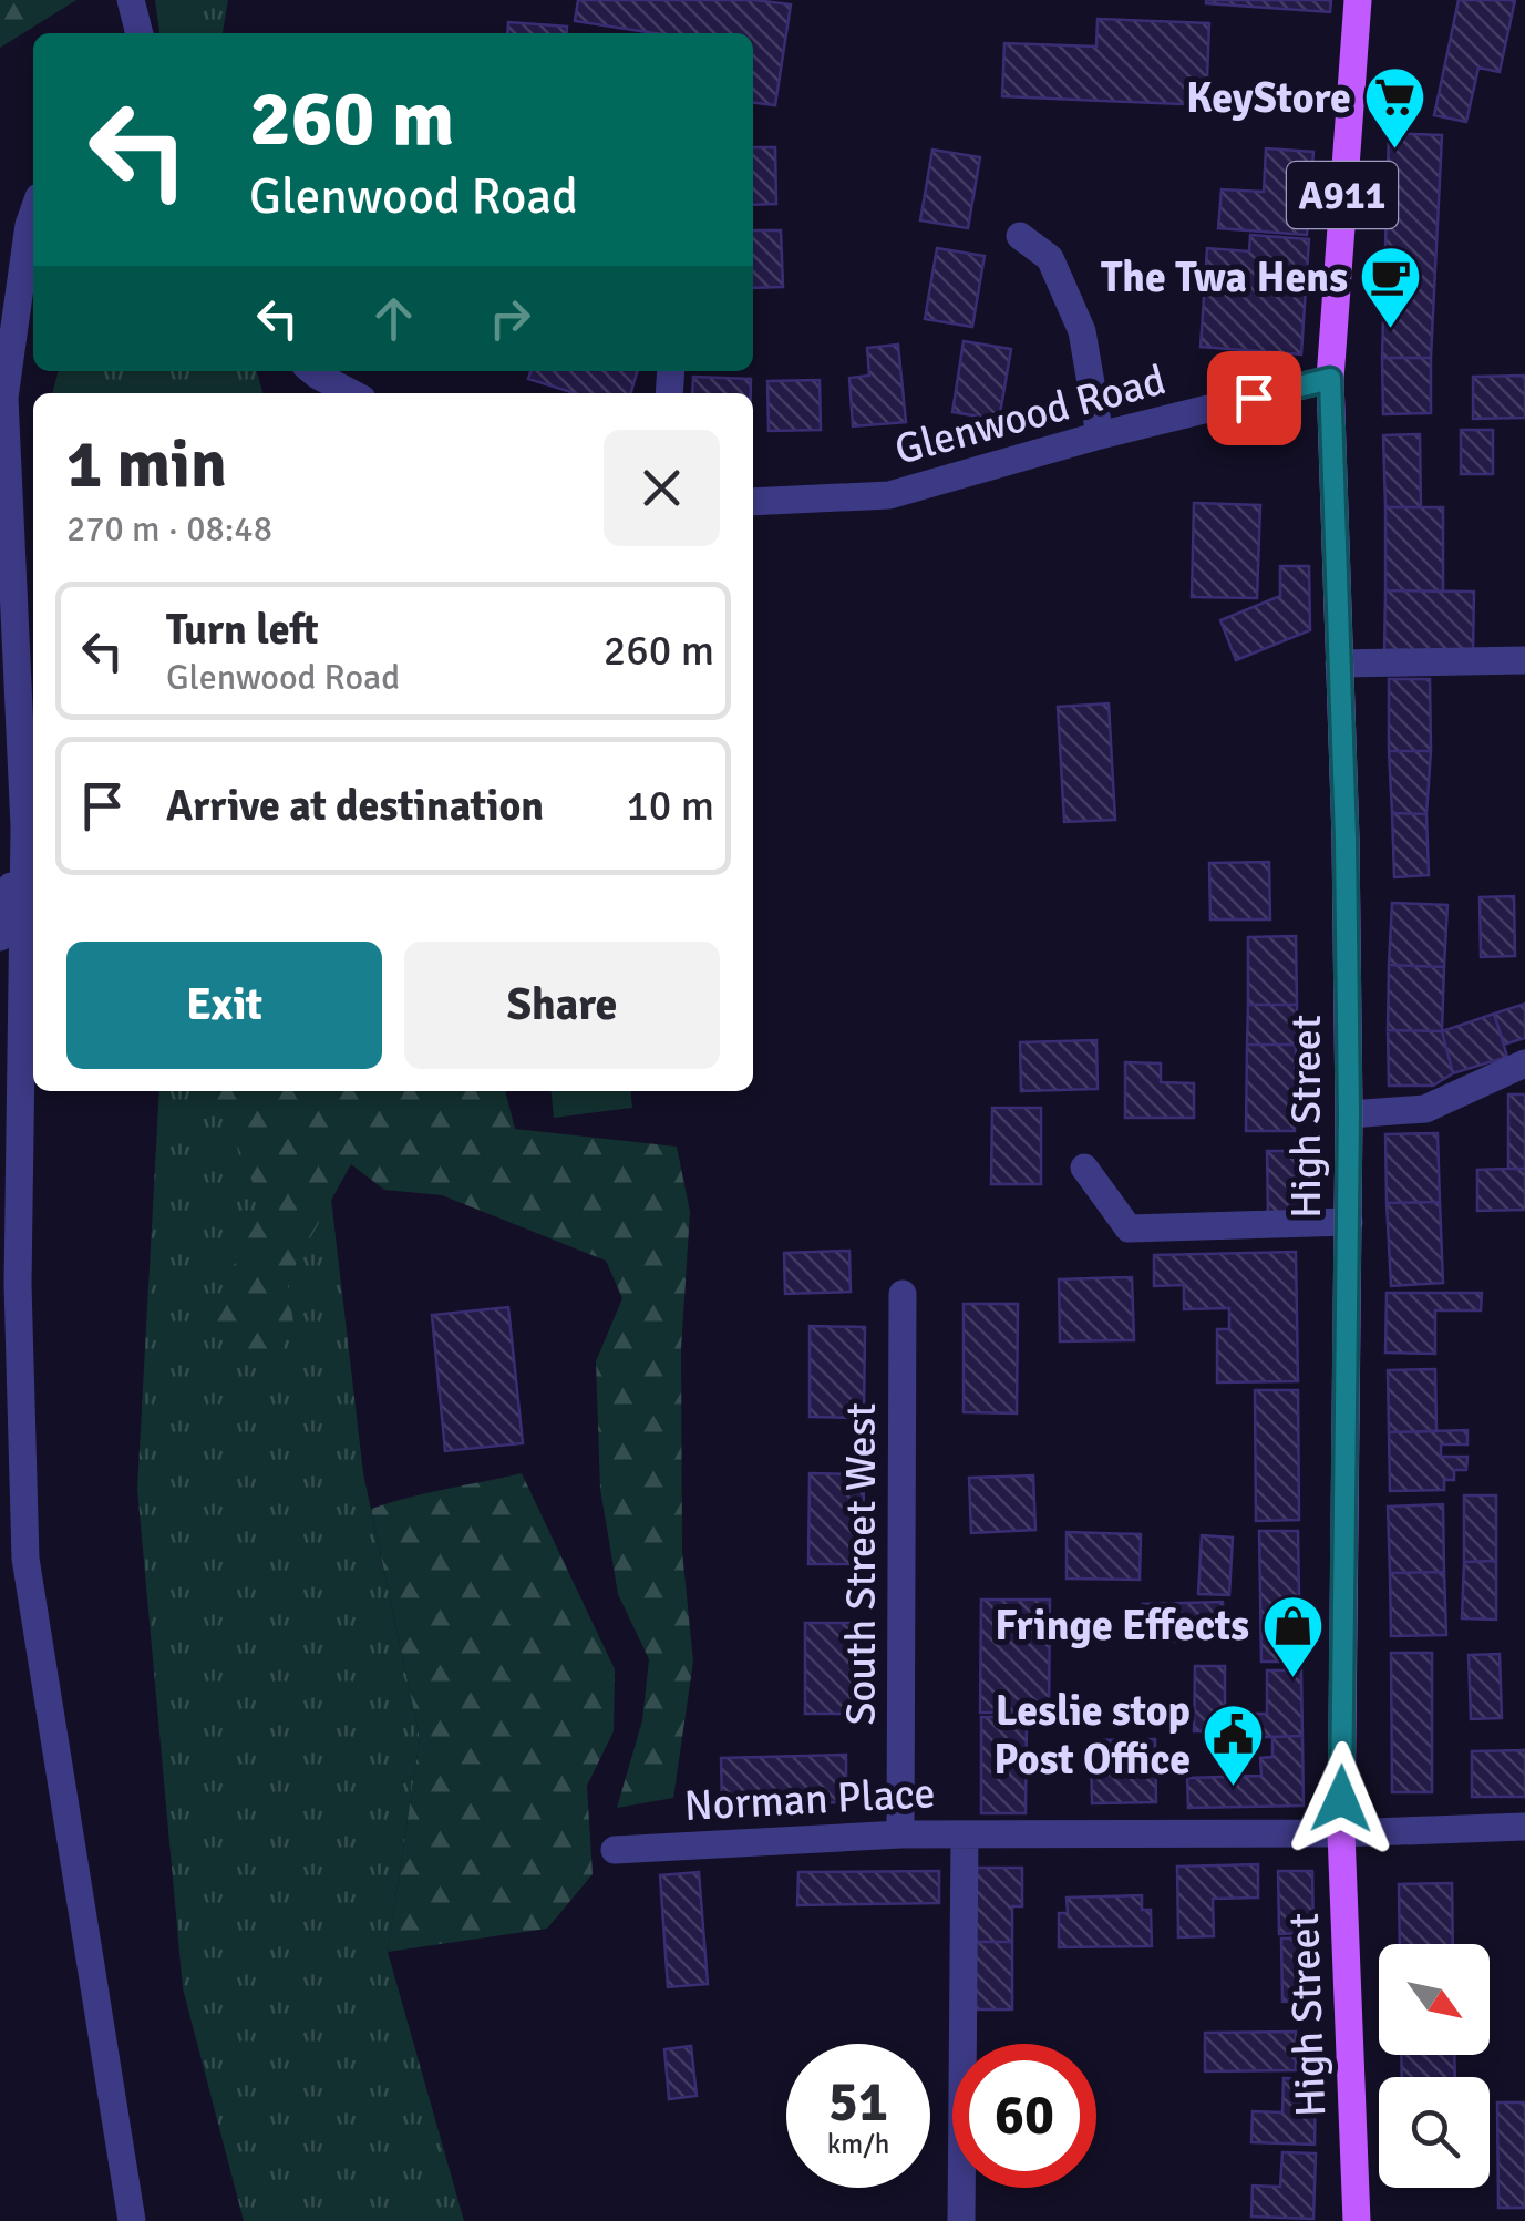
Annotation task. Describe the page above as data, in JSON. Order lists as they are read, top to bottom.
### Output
{
  "streets": {
    "main road": ["A911", "High Street"],
    "street": ["Glenwood Road", "South Street West", "Norman Place"]
  },
  "crossings": [
    ["Glenwood Road", "High Street"],
    ["High Street", "Norman Place"],
    ["South Street West", "Norman Place"]
  ],
  "places": {
    "supermarket": ["KeyStore"],
    "cafe": ["The Twa Hens"],
    "shop": ["Fringe Effects"],
    "public building": ["Leslie stop Post Office"]
  },
  "north": "bottom right",
  "page": {
    "turn": ["260 m", "Glenwood Road"],
    "heading": ["1 min", "270 m · 08:48"],
    "list": [
      {
        "name": "Turn left",
        "note": "Glenwood Road",
        "value": "260 m"
      },
      {
        "name": "Arrive at destination",
        "value": "10 m"
      }
    ],
    "buttons": ["Exit", "Share"],
    "speed": "51 km/h",
    "limit": "60"
  }
}
